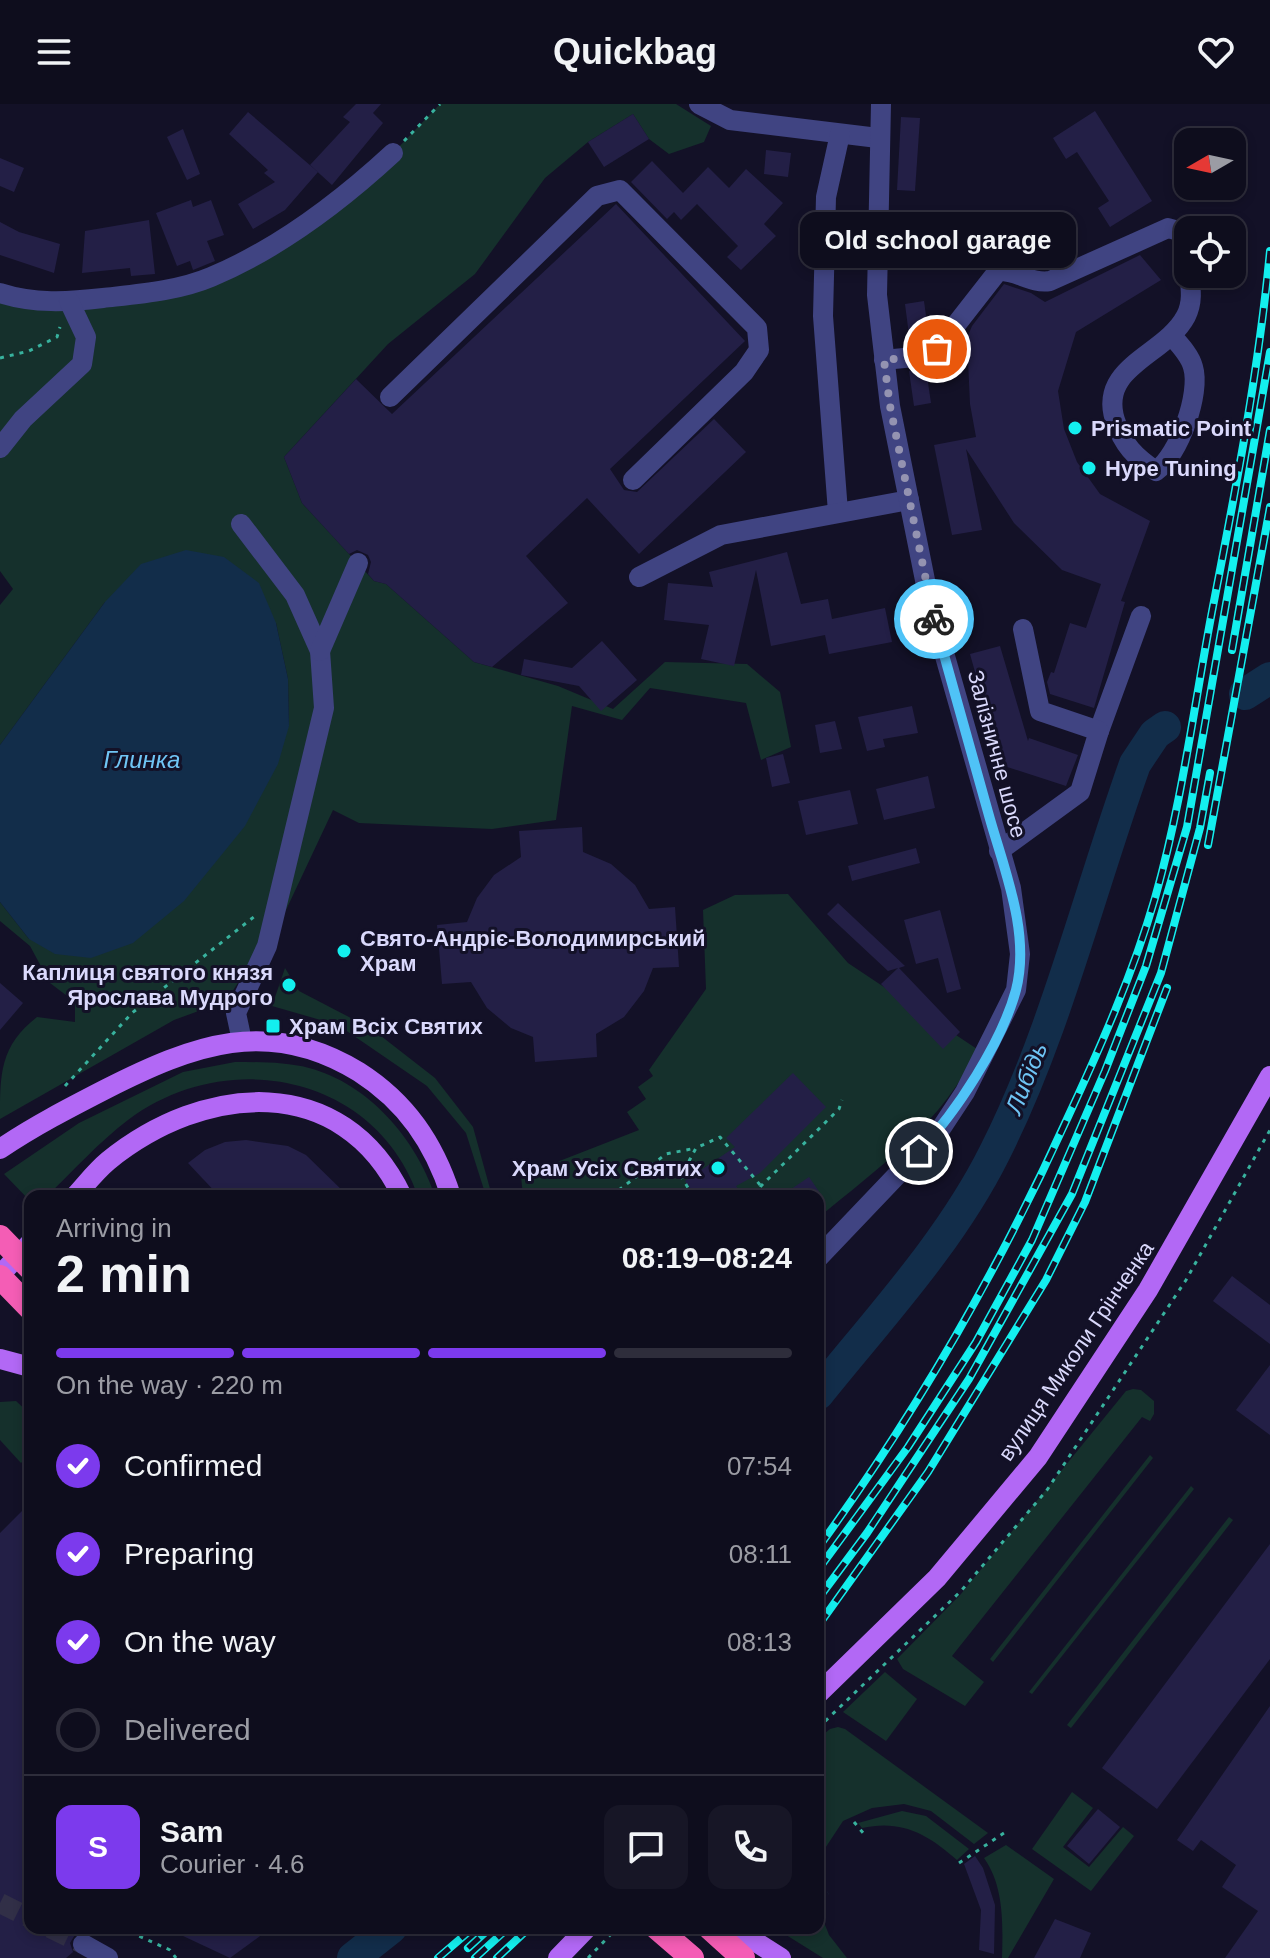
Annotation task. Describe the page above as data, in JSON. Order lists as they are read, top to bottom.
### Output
{
  "streets": {
    "main road": ["вулиця Миколи Грінченка"],
    "street": ["Залізничне шосе"]
  },
  "water": ["Глинка", "Либідь"],
  "places": {
    "other": [
      "Old school garage",
      "Prismatic Point",
      "Hype Tuning",
      "Свято-Андріє-Володимирський Храм",
      "Каплиця святого князя Ярослава Мудрого",
      "Храм Усіх Святих"
    ],
    "transit": ["Храм Всіх Святих"]
  },
  "north": "left",
  "page": {
    "header": "Quickbag",
    "bubble": "Old school garage",
    "heading": ["2 min", "Arriving in", "08:19–08:24"],
    "panel": ["Sam", "Courier · 4.6"],
    "bar": "On the way · 220 m",
    "list": [
      ["Confirmed", "07:54"],
      ["Preparing", "08:11"],
      ["On the way", "08:13"],
      "Delivered"
    ],
    "round": "S"
  }
}
